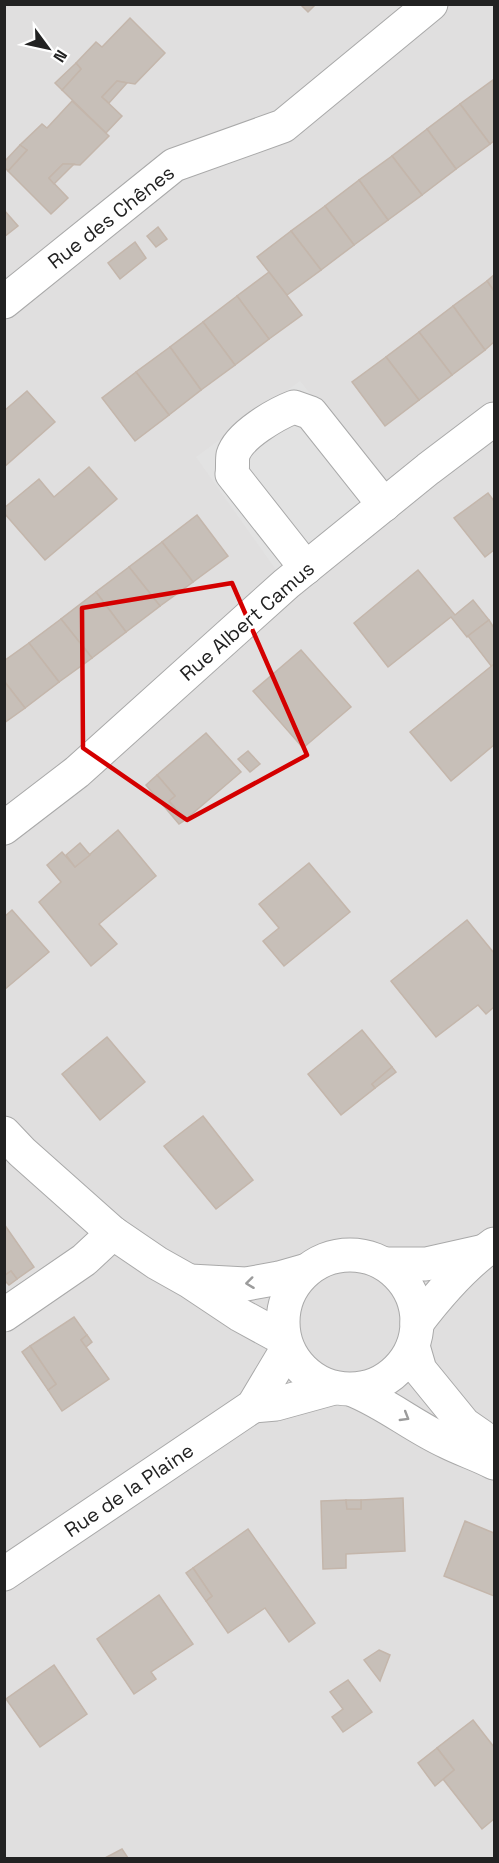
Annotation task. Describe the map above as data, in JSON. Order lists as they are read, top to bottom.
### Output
{
  "streets": {
    "street": ["Rue des Chênes", "Rue Albert Camus", "Rue de la Plaine"]
  },
  "north": "bottom right"
}
